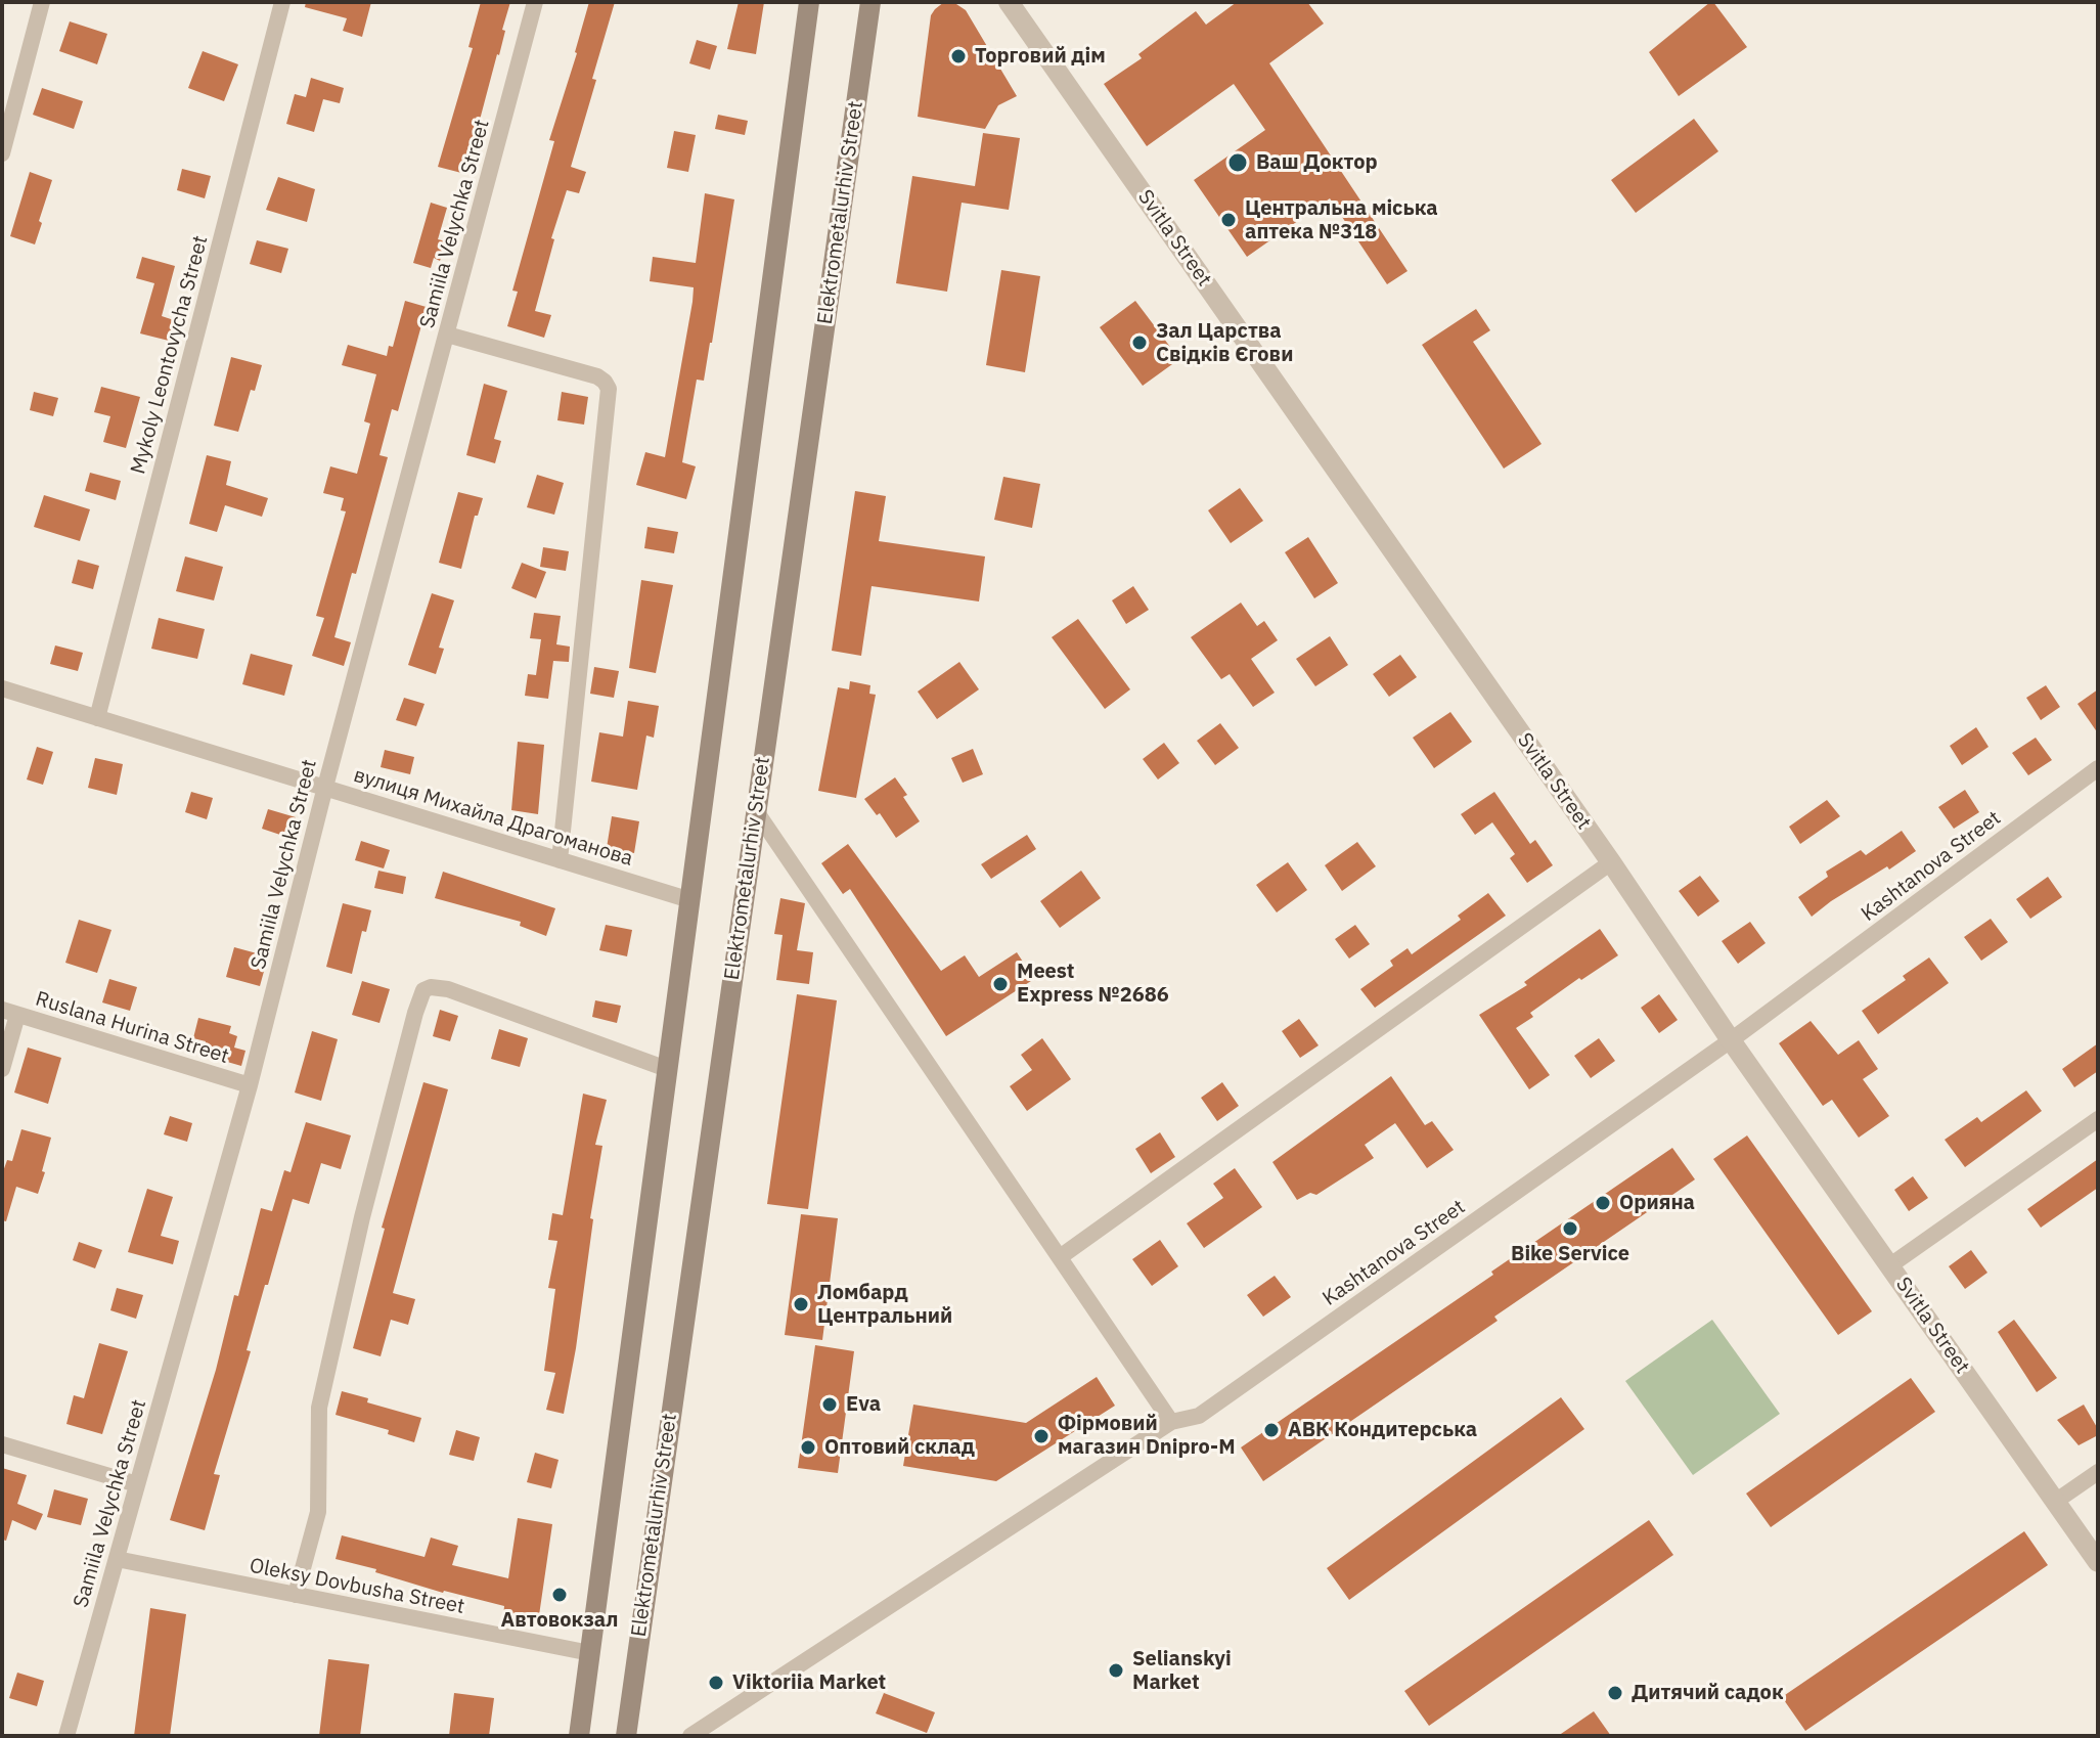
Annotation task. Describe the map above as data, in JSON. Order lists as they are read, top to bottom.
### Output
{
  "streets": {
    "main road": ["Elektrometalurhiv Street"],
    "street": [
      "Samiila Velychka Street",
      "Svitla Street",
      "Mykoly Leontovycha Street",
      "вулиця Михайла Драгоманова",
      "Kashtanova Street",
      "Ruslana Hurina Street",
      "Oleksy Dovbusha Street"
    ]
  },
  "crossings": [
    ["Samiila Velychka Street", "вулиця Михайла Драгоманова"],
    ["Samiila Velychka Street", "Ruslana Hurina Street"],
    ["Samiila Velychka Street", "Oleksy Dovbusha Street"],
    ["Svitla Street", "Kashtanova Street"],
    ["Mykoly Leontovycha Street", "вулиця Михайла Драгоманова"]
  ],
  "places": [
    "Торговий дім",
    "Ваш Доктор",
    "Центральна міська аптека №318",
    "Зал Царства Свідків Єгови",
    "Meest Express №2686",
    "Орияна",
    "Bike Service",
    "Ломбард Центральний",
    "Eva",
    "АВК Кондитерська",
    "Фірмовий магазин Dnipro-M",
    "Оптовий склад",
    "Автовокзал",
    "Selianskyi Market",
    "Viktoriia Market",
    "Дитячий садок"
  ]
}
